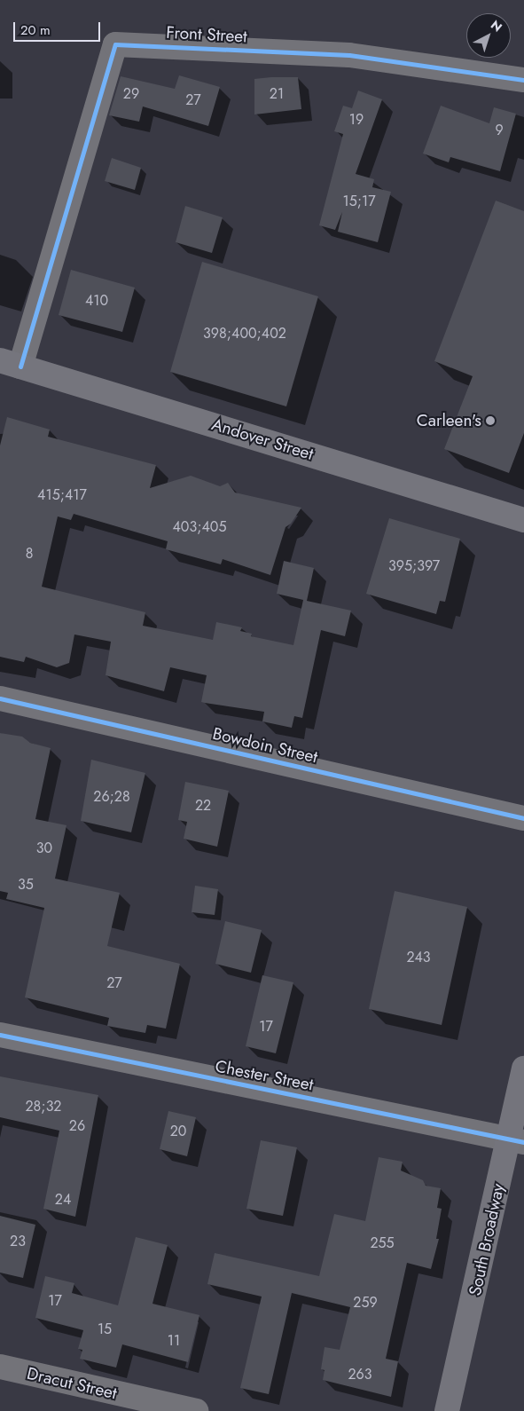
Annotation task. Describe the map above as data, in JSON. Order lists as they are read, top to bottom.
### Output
{
  "streets": {
    "main road": ["Andover Street", "South Broadway"],
    "street": [
      "Front Street",
      "Bowdoin Street",
      "Chester Street",
      "Dracut Street"
    ]
  },
  "crossings": [
    ["Front Street", "Andover Street"],
    ["Chester Street", "South Broadway"]
  ],
  "places": ["Carleen's"],
  "house_numbers": [
    "29",
    "21",
    "27",
    "19",
    "9",
    "15;17",
    "410",
    "398;400;402",
    "415;417",
    "403;405",
    "8",
    "395;397",
    "26;28",
    "22",
    "30",
    "35",
    "243",
    "27",
    "17",
    "28;32",
    "26",
    "20",
    "24",
    "23",
    "255",
    "17",
    "259",
    "15",
    "11",
    "263"
  ],
  "scale_bar": "20 m",
  "north": "top right"
}
